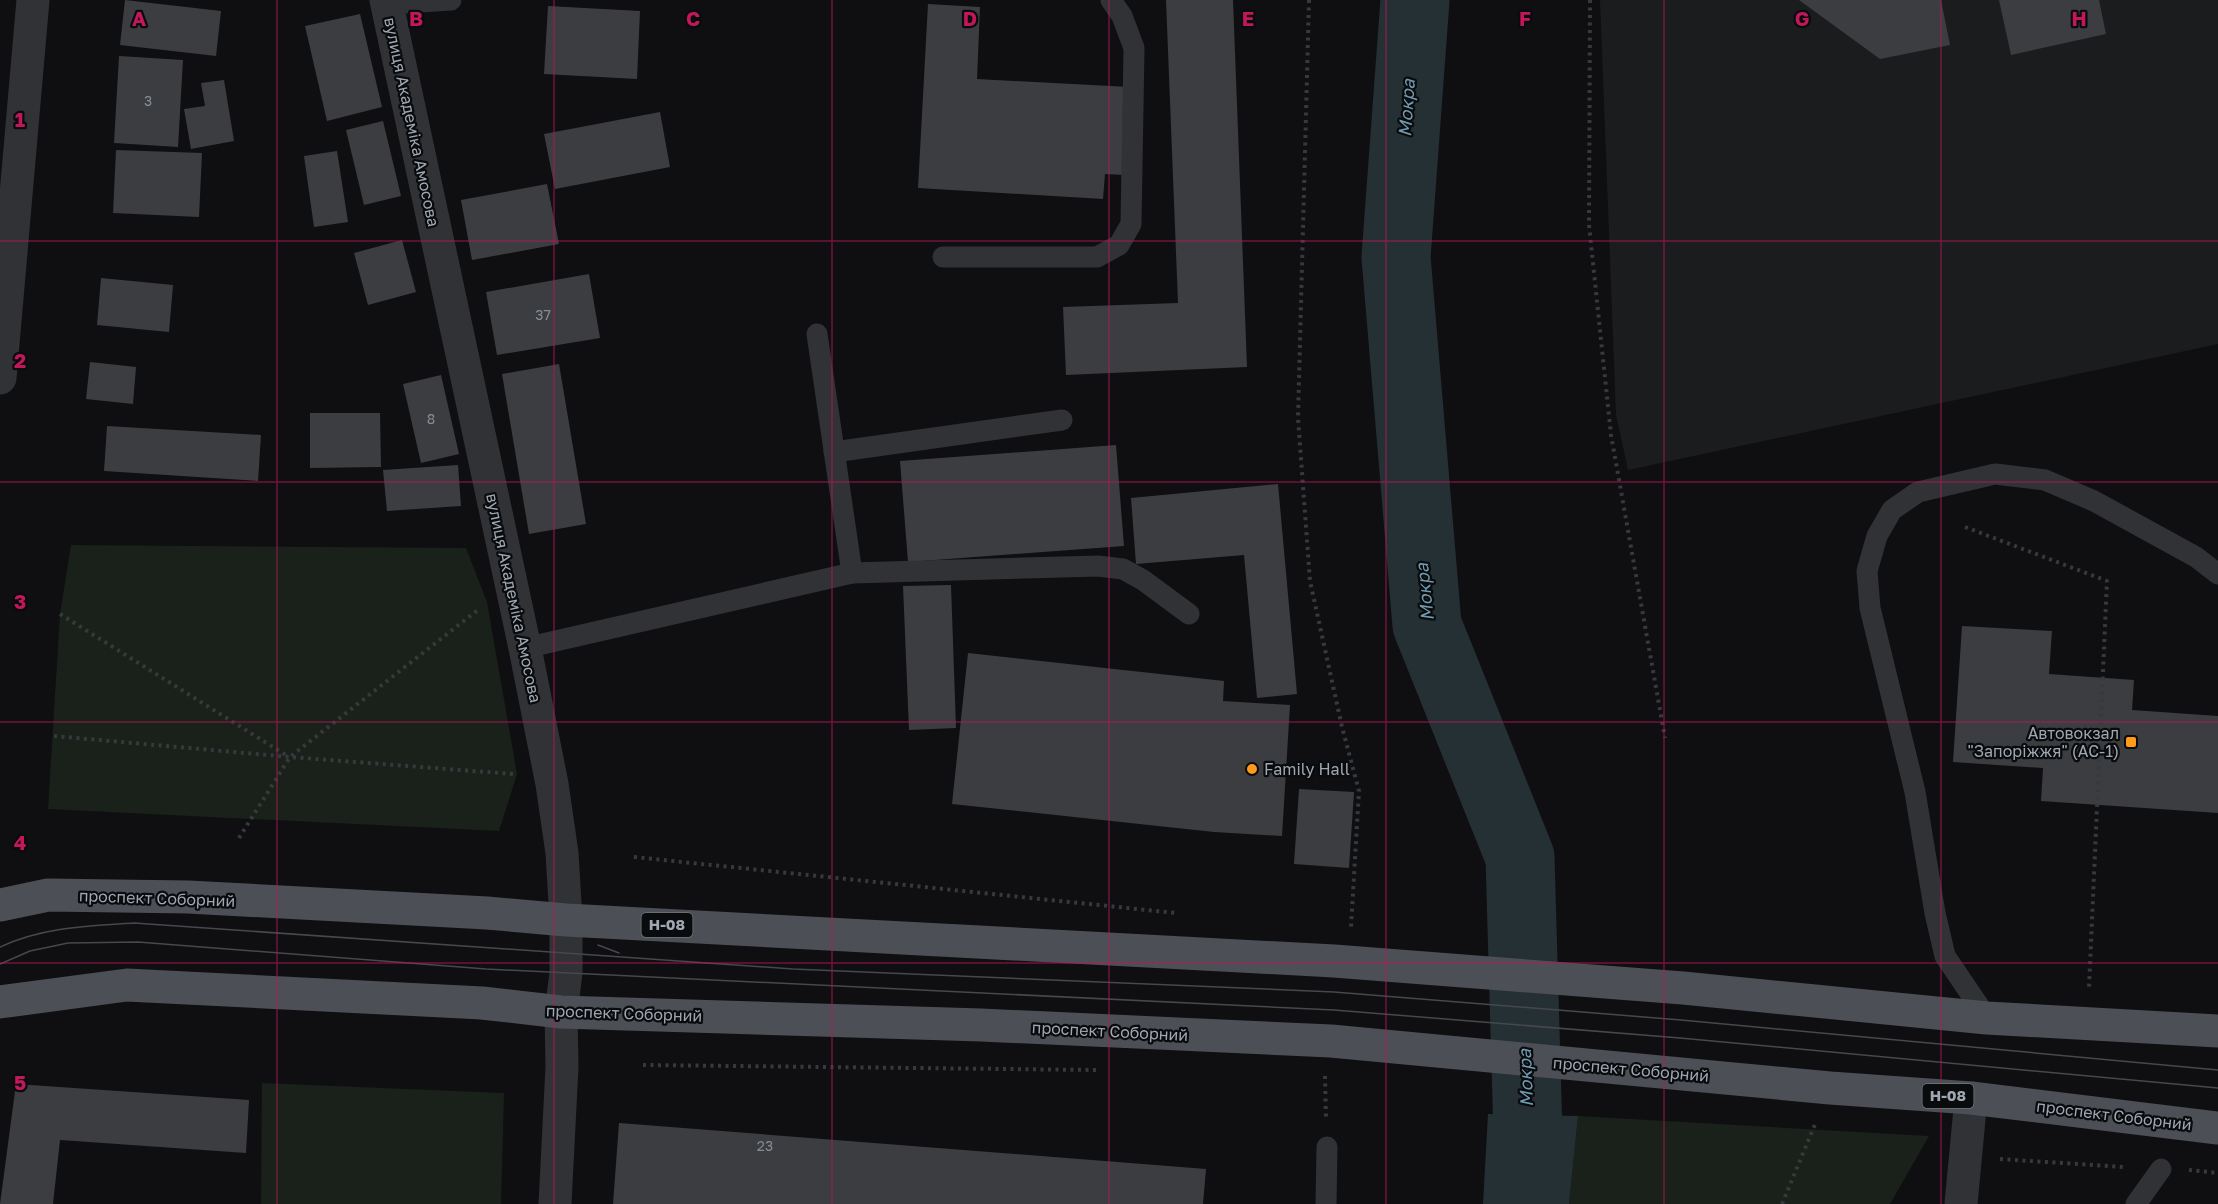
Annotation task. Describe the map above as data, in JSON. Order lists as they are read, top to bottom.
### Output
{
  "streets": {
    "main road": ["проспект Соборний", "Н-08"],
    "street": ["вулиця Академіка Амосова"]
  },
  "crossings": [
    ["вулиця Академіка Амосова", "проспект Соборний"]
  ],
  "water": ["Мокра"],
  "places": {
    "transit": ["Автовокзал \"Запоріжжя\" (АС-1)"],
    "other": ["Family Hall"]
  },
  "house_numbers": [
    "3",
    "37",
    "8",
    "23"
  ],
  "grid": {
    "columns": [
      "A",
      "B",
      "C",
      "D",
      "E",
      "F",
      "G",
      "H"
    ],
    "rows": [
      "1",
      "2",
      "3",
      "4",
      "5"
    ]
  }
}
